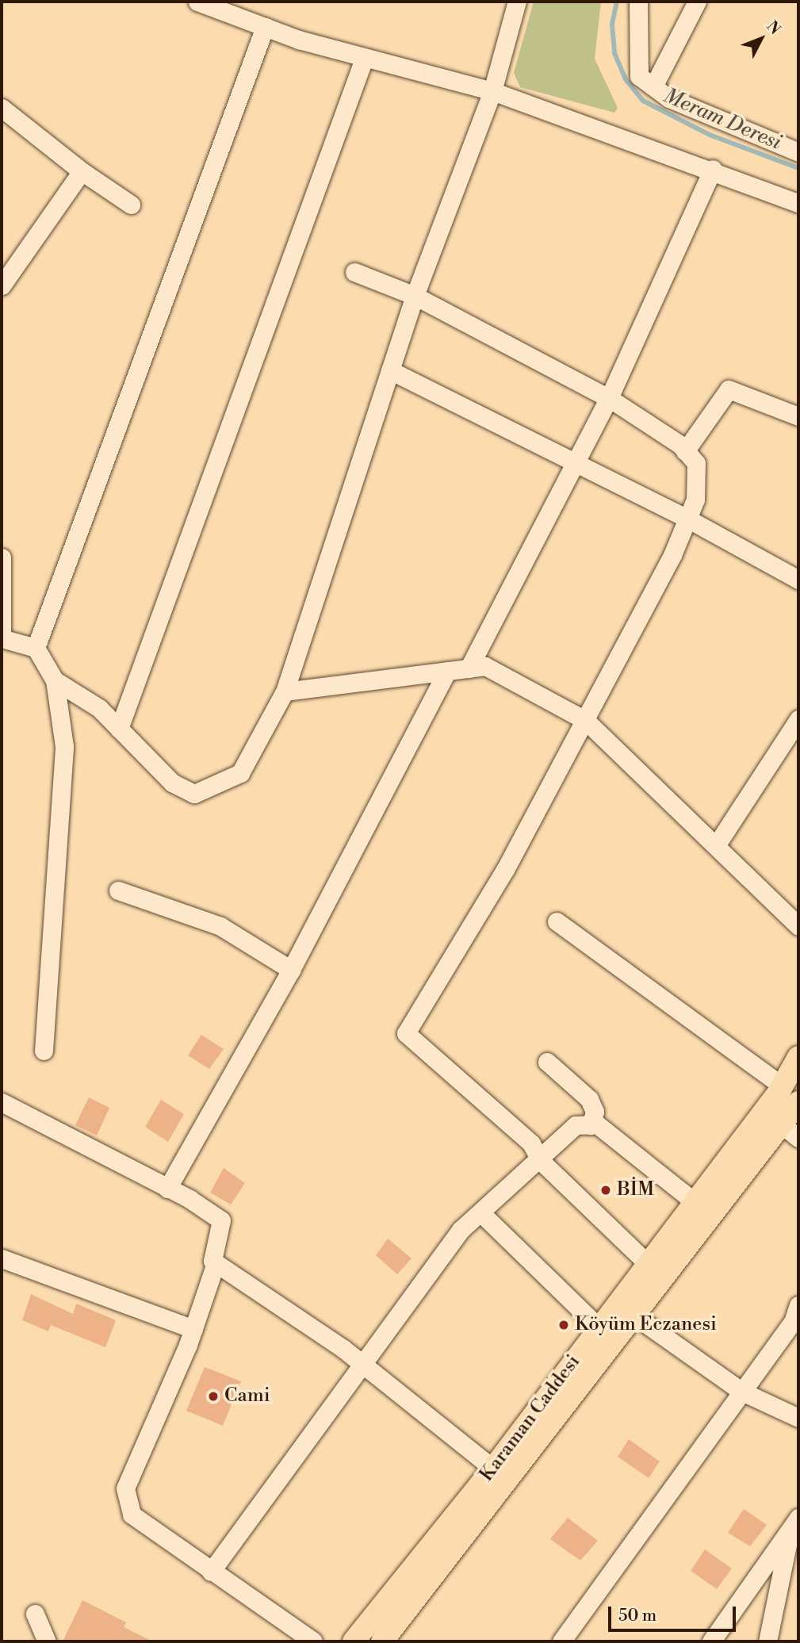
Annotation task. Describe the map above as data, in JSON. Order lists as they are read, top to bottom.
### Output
{
  "streets": {
    "main road": ["Karaman Caddesi"]
  },
  "water": ["Meram Deresi"],
  "places": ["BİM", "Köyüm Eczanesi", "Cami"],
  "scale_bar": "50 m",
  "north": "top right"
}
